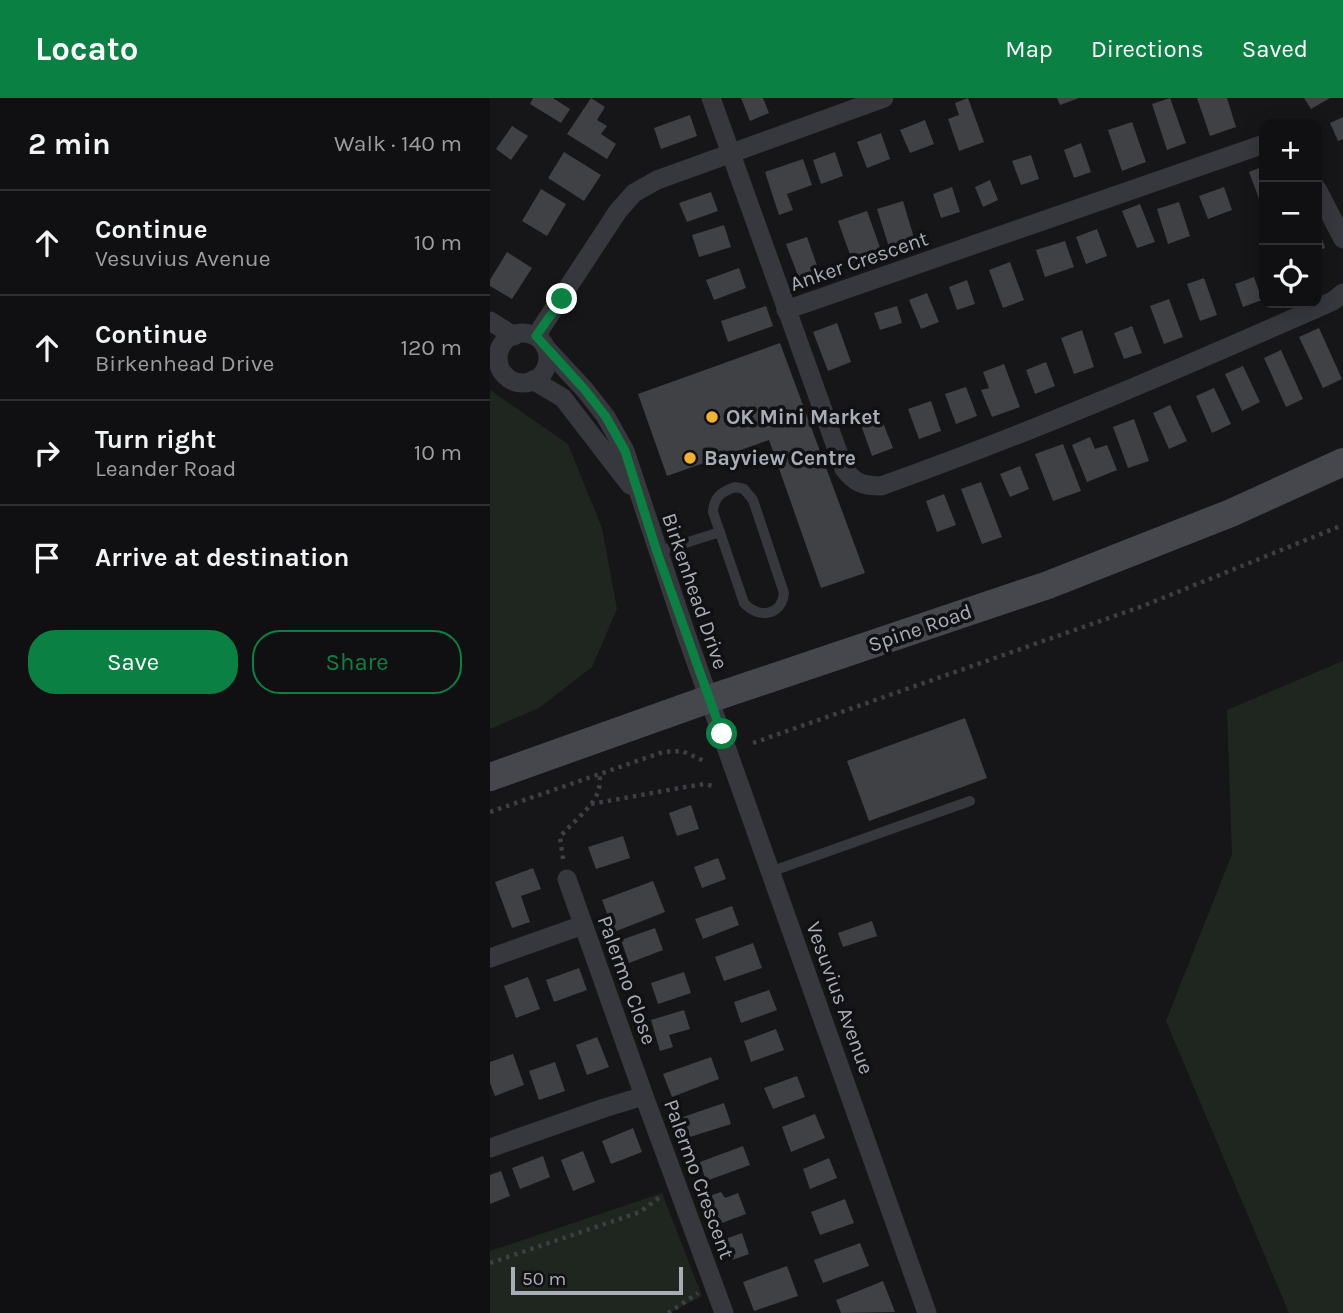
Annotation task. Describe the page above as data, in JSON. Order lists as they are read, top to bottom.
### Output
{
  "streets": {
    "main road": ["Spine Road"],
    "street": [
      "Anker Crescent",
      "Birkenhead Drive",
      "Palermo Close",
      "Vesuvius Avenue",
      "Palermo Crescent"
    ]
  },
  "crossings": [
    ["Birkenhead Drive", "Spine Road"],
    ["Birkenhead Drive", "Vesuvius Avenue"],
    ["Spine Road", "Vesuvius Avenue"],
    ["Palermo Close", "Palermo Crescent"]
  ],
  "places": ["OK Mini Market", "Bayview Centre"],
  "scale_bar": "50 m",
  "page": {
    "header": "Locato",
    "nav": ["Map", "Directions", "Saved"],
    "heading": ["2 min", "Walk · 140 m"],
    "map_buttons": ["+", "−"],
    "list": [
      ["Continue", "Vesuvius Avenue", "10 m"],
      ["Continue", "Birkenhead Drive", "120 m"],
      ["Turn right", "Leander Road", "10 m"],
      "Arrive at destination"
    ],
    "buttons": ["Save", "Share"],
    "scale": "50 m"
  }
}
